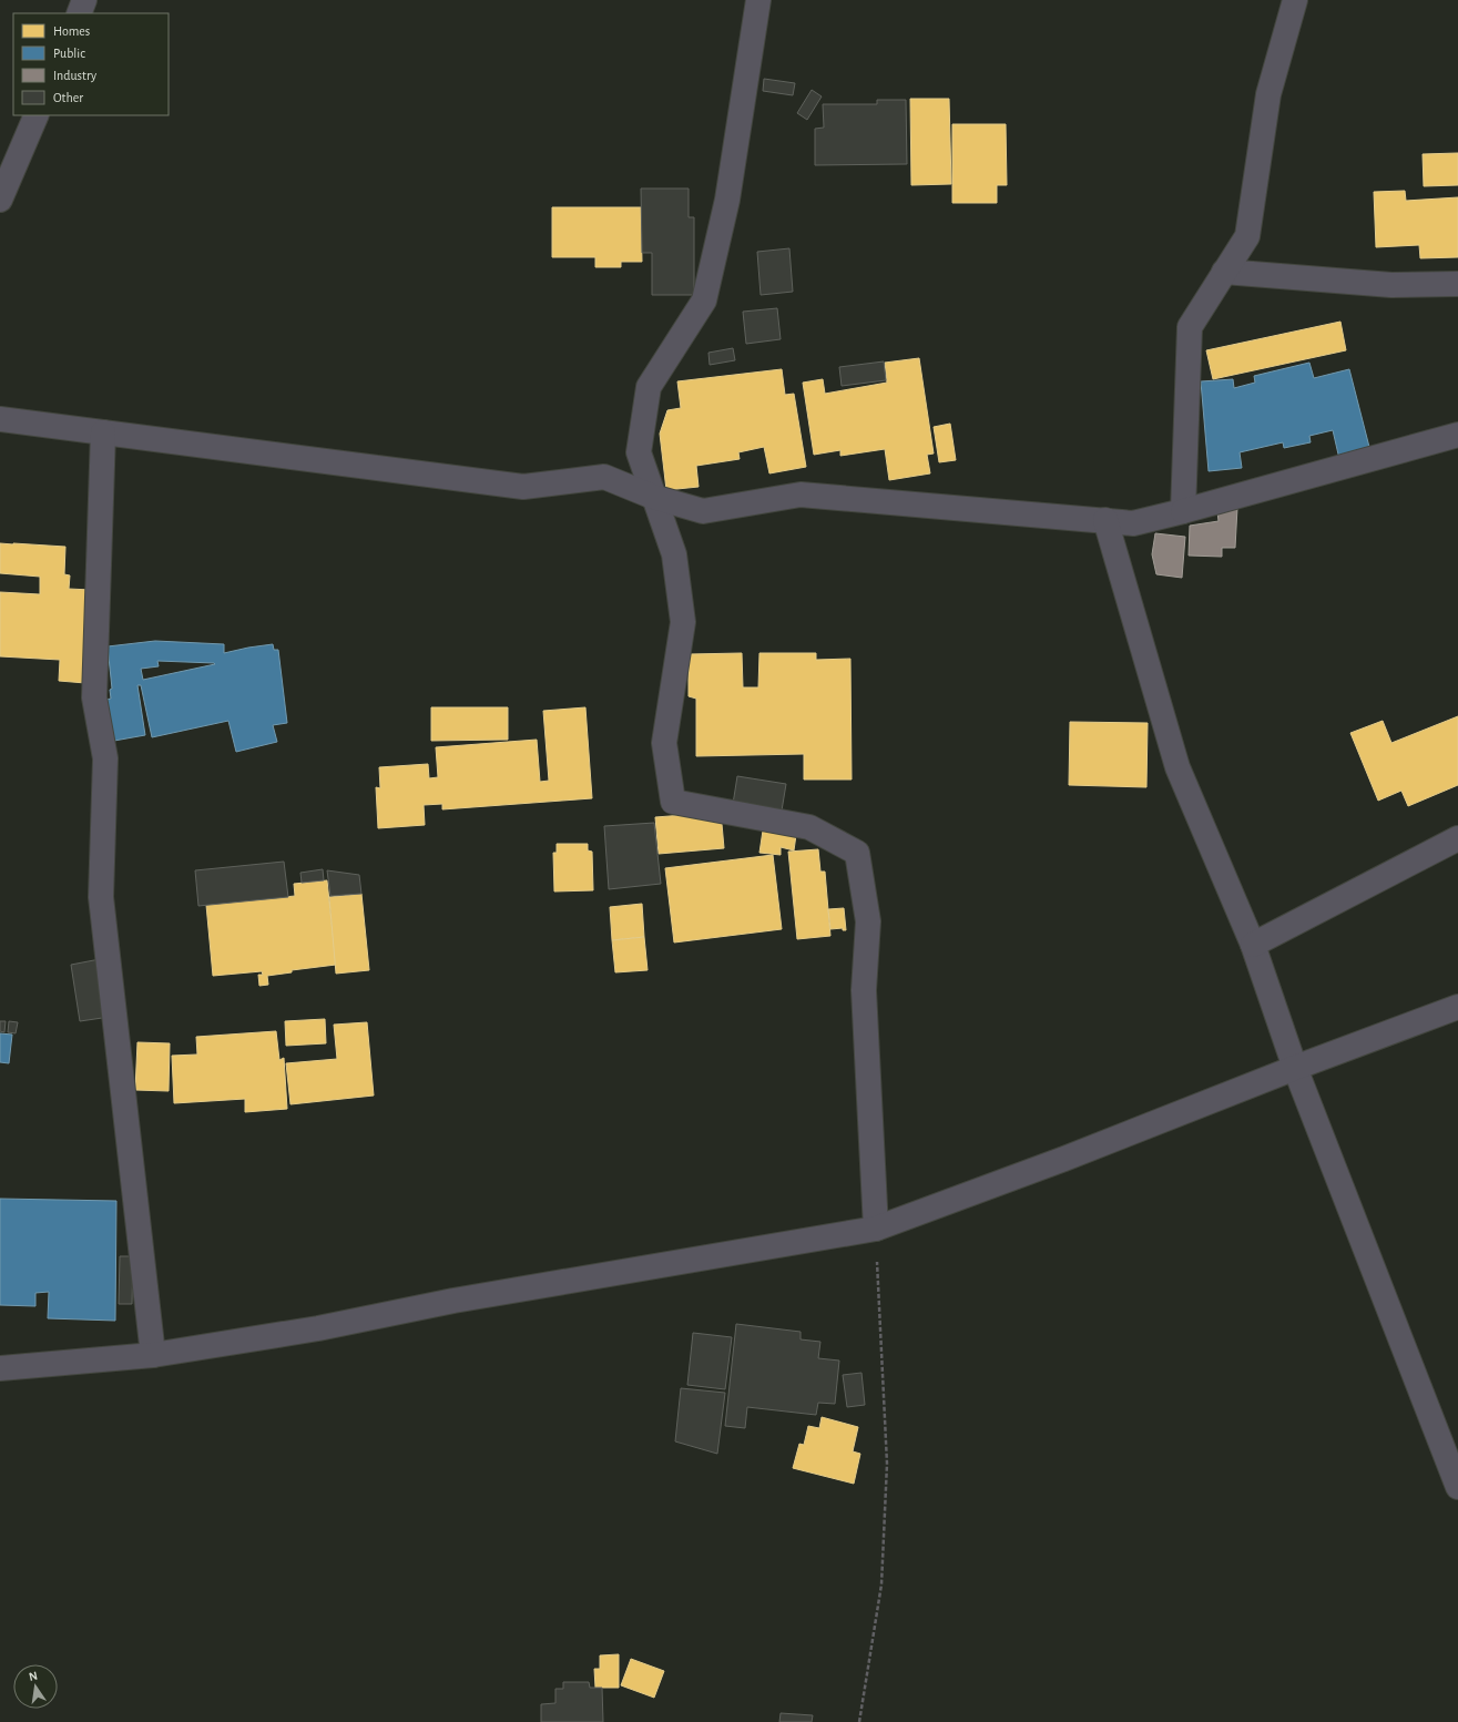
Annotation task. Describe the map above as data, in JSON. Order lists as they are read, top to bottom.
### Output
{
  "legend": [
    "Homes",
    "Public",
    "Industry",
    "Other"
  ],
  "north": "top"
}
